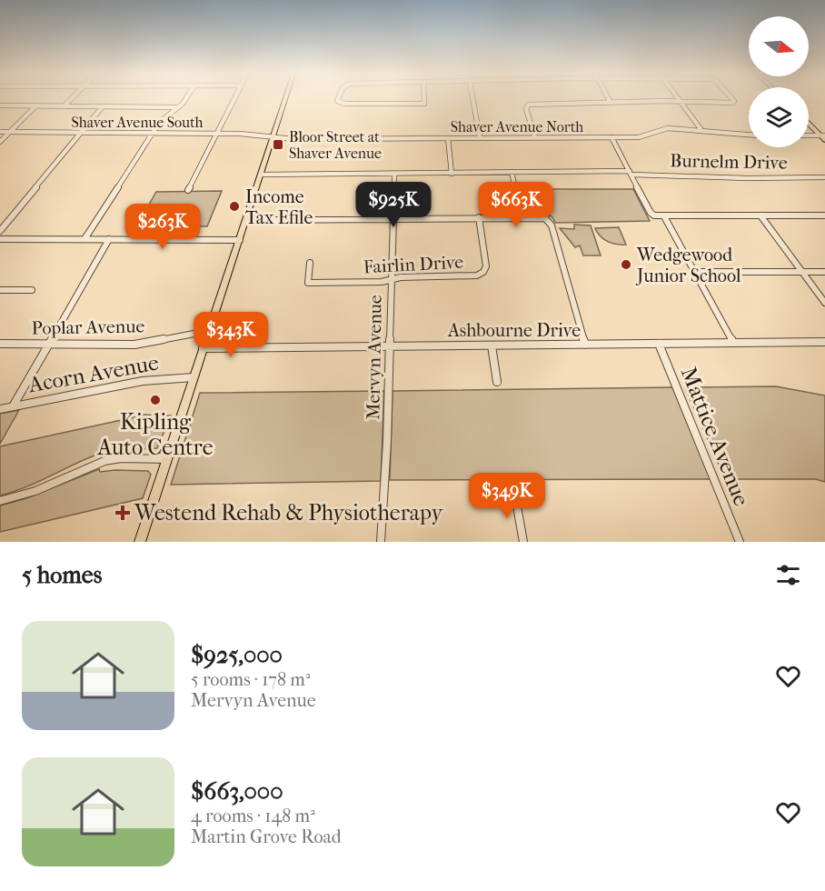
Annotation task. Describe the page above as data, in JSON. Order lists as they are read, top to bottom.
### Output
{
  "streets": {
    "street": [
      "Shaver Avenue South",
      "Shaver Avenue North",
      "Burnelm Drive",
      "Fairlin Drive",
      "Poplar Avenue",
      "Ashbourne Drive",
      "Mervyn Avenue",
      "Acorn Avenue",
      "Mattice Avenue"
    ]
  },
  "crossings": [
    ["Shaver Avenue South", "Shaver Avenue North"],
    ["Burnelm Drive", "Mervyn Avenue"],
    ["Fairlin Drive", "Mervyn Avenue"],
    ["Ashbourne Drive", "Mervyn Avenue"],
    ["Ashbourne Drive", "Mattice Avenue"]
  ],
  "places": {
    "transit": ["Bloor Street at Shaver Avenue"],
    "other": ["Income Tax Efile", "Wedgewood Junior School", "Kipling Auto Centre"],
    "health": ["Westend Rehab & Physiotherapy"]
  },
  "north": "right",
  "page": {
    "price": [
      "$925K",
      "$663K",
      "$263K",
      "$343K",
      "$349K"
    ],
    "heading": "5 homes",
    "list": [
      {
        "name": "$925,000",
        "note": "5 rooms · 178 m² · Mervyn Avenue"
      },
      {
        "name": "$663,000",
        "note": "4 rooms · 148 m² · Martin Grove Road"
      }
    ]
  }
}
